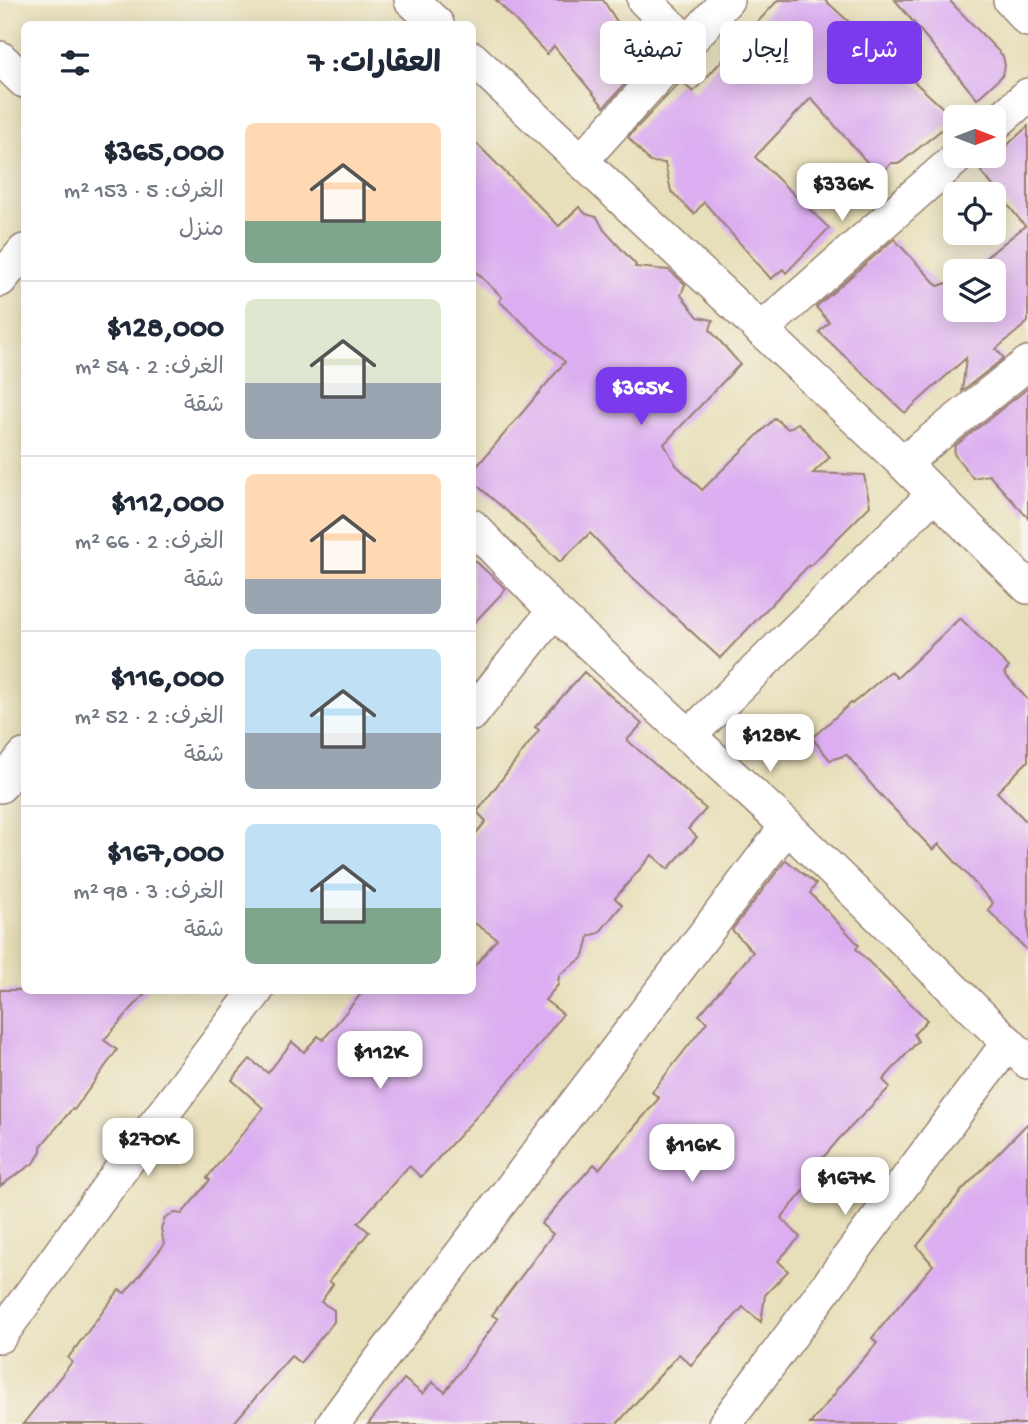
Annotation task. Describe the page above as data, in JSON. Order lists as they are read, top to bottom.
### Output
{
  "north": "right",
  "page": {
    "chip": ["شراء", "إيجار", "تصفية"],
    "heading": "العقارات: 7",
    "list": [
      {
        "name": "$365,000",
        "note": "الغرف: 5 · 153 m² · منزل"
      },
      {
        "name": "$128,000",
        "note": "الغرف: 2 · 54 m² · شقة"
      },
      {
        "name": "$112,000",
        "note": "الغرف: 2 · 66 m² · شقة"
      },
      {
        "name": "$116,000",
        "note": "الغرف: 2 · 52 m² · شقة"
      },
      {
        "name": "$167,000",
        "note": "الغرف: 3 · 98 m² · شقة"
      }
    ],
    "price": [
      "$336K",
      "$365K",
      "$128K",
      "$112K",
      "$270K",
      "$116K",
      "$167K"
    ]
  }
}
